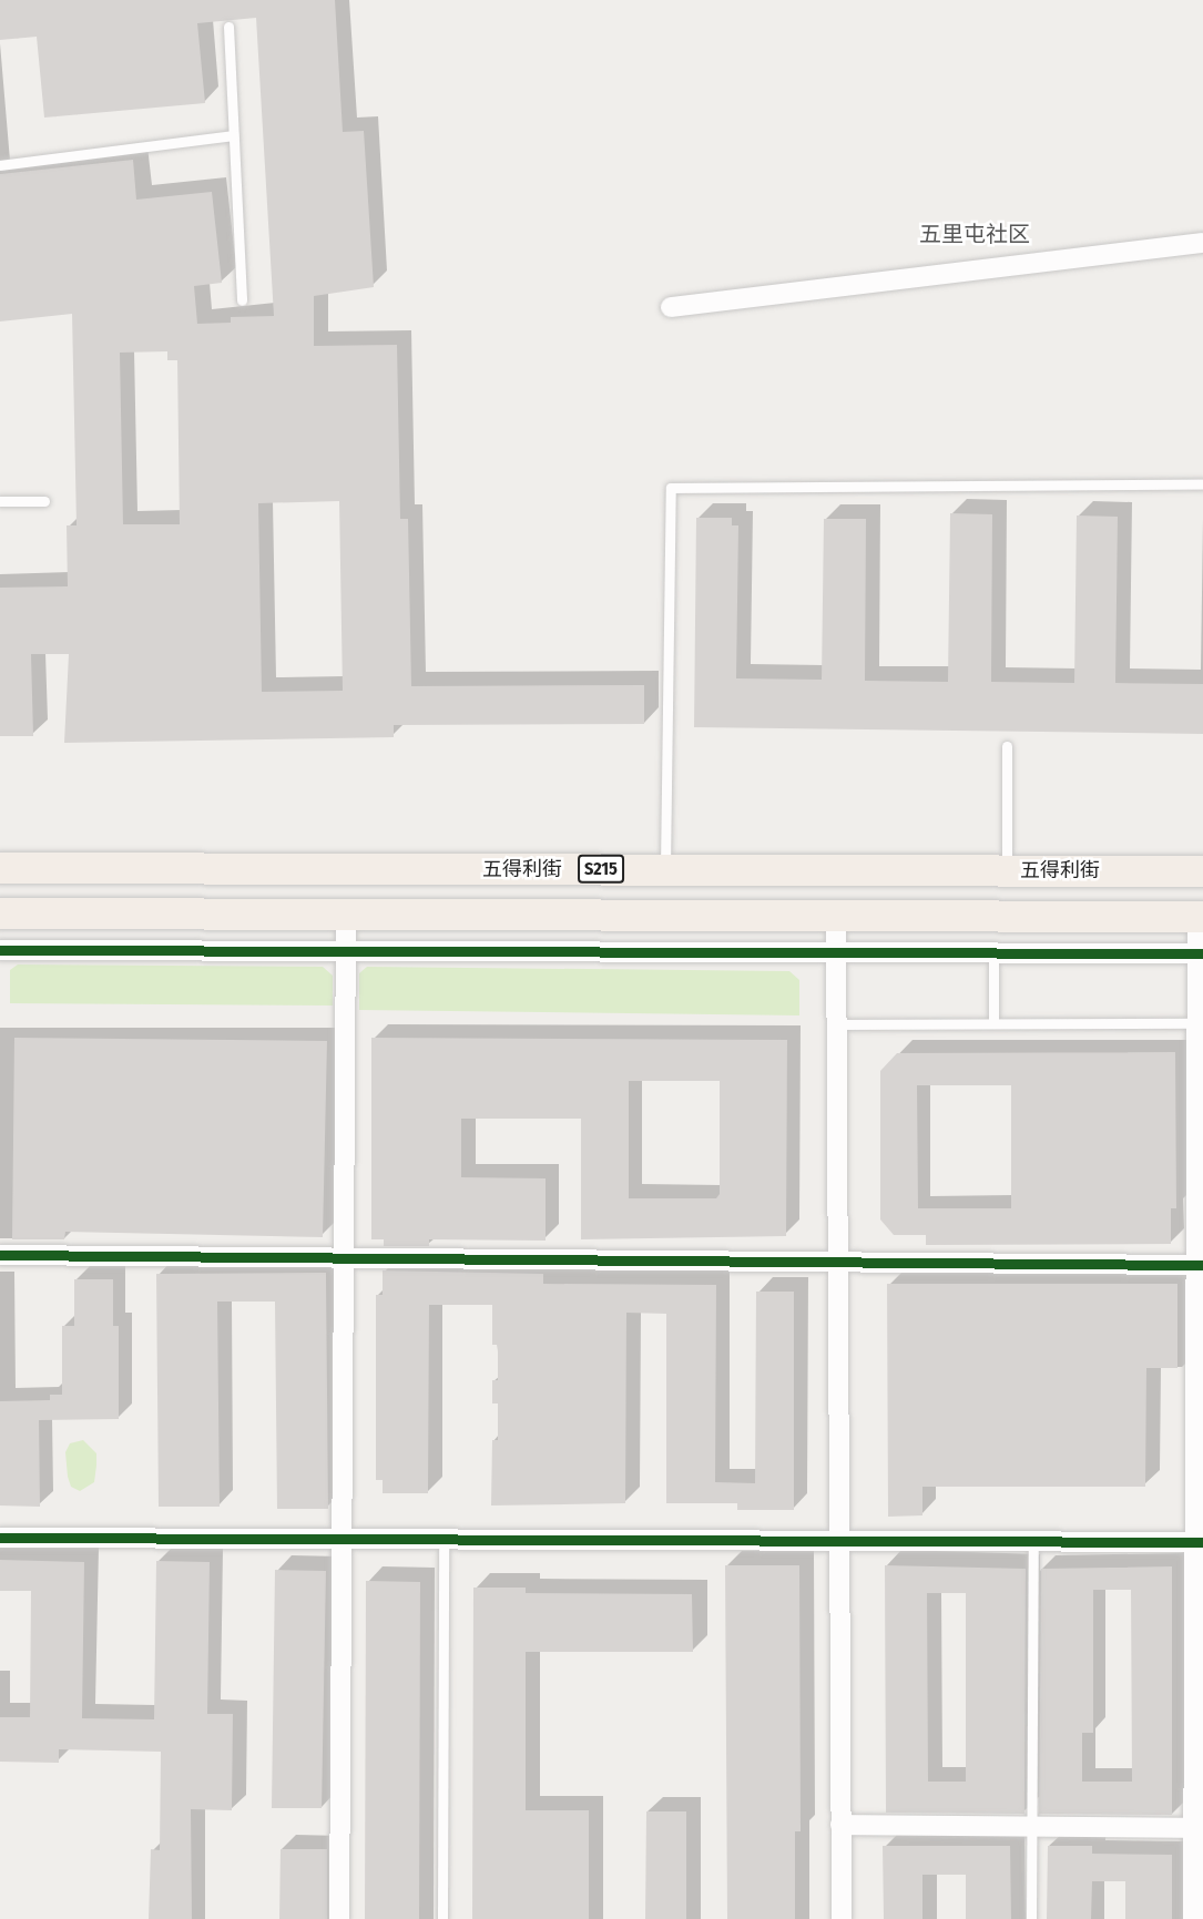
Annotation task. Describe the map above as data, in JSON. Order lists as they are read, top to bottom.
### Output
{
  "streets": {
    "main road": ["五得利街", "S215"]
  },
  "districts": ["五里屯社区"]
}
